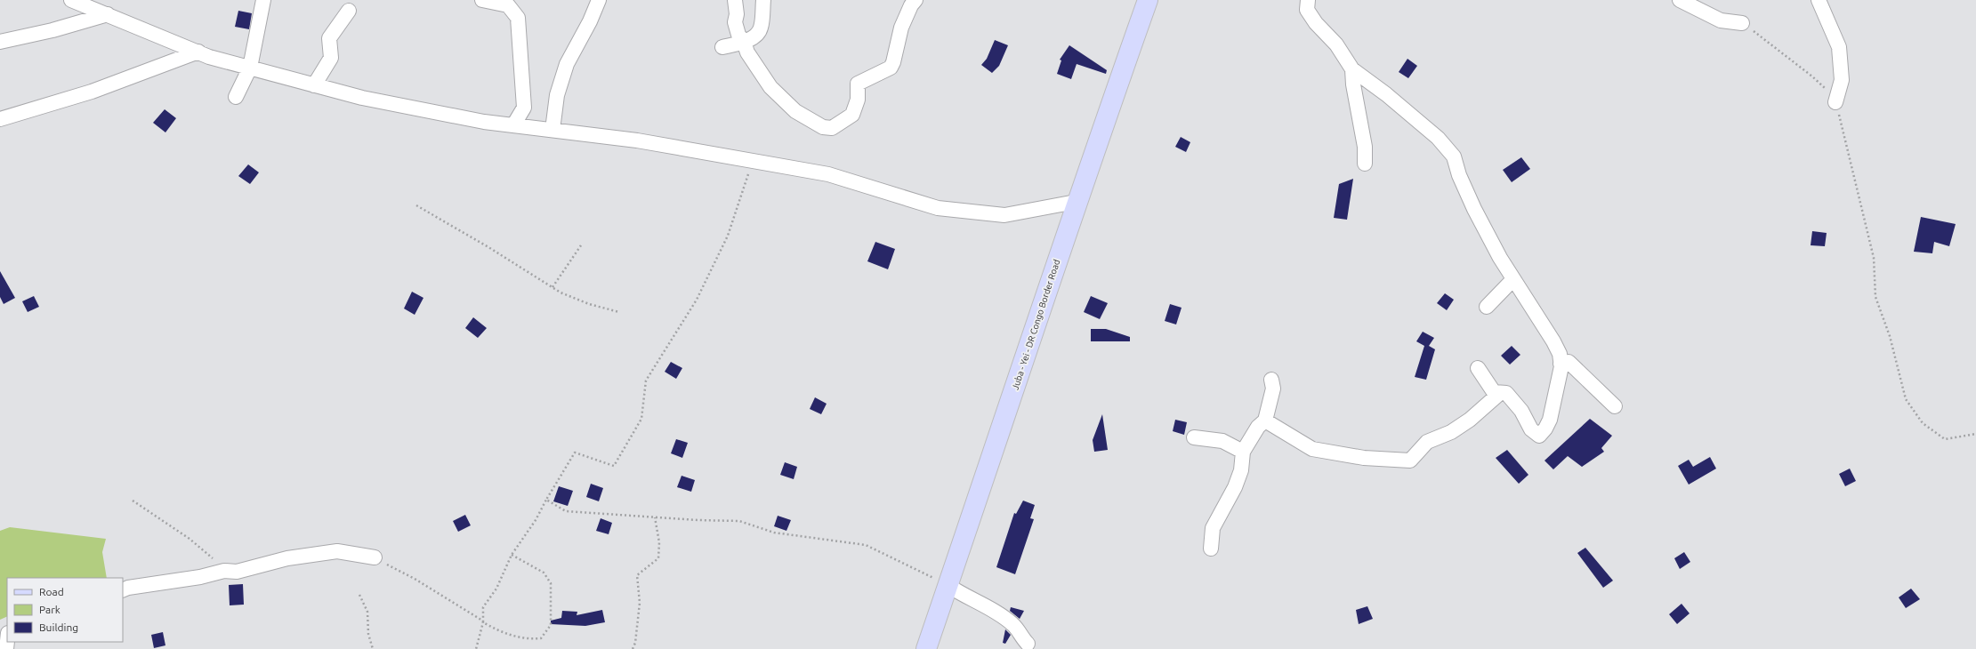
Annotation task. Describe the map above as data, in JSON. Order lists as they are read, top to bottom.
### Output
{
  "streets": {
    "main road": ["Juba - Yei - DR Congo Border Road"]
  },
  "legend": ["Road", "Park", "Building"]
}
